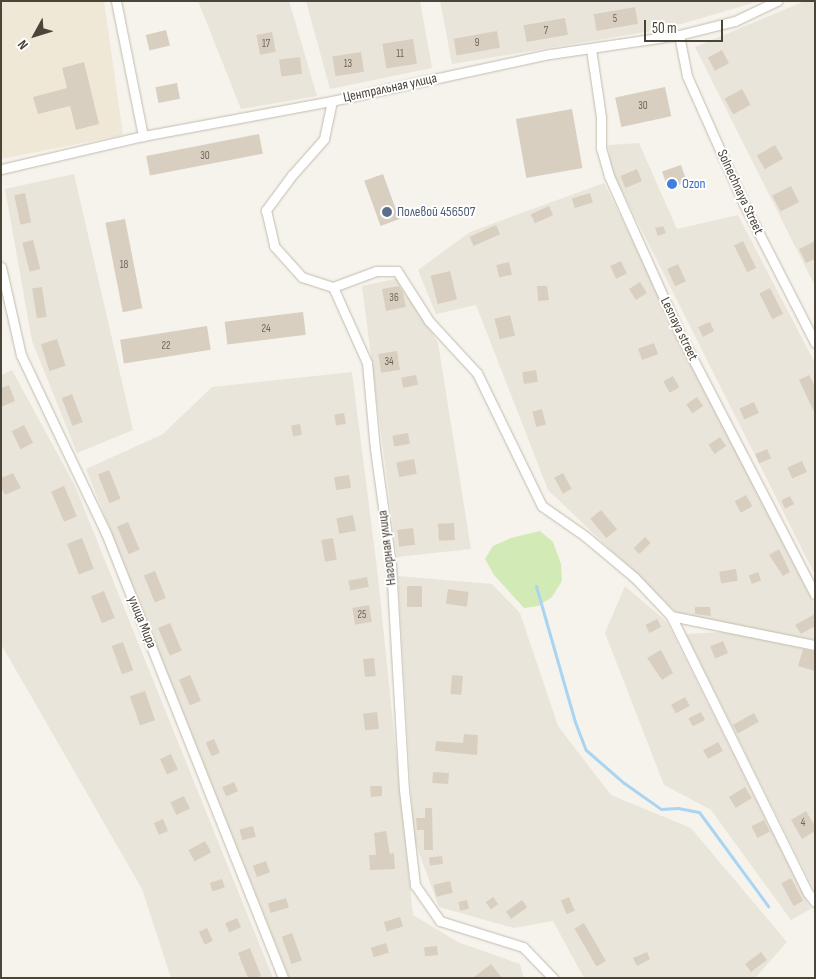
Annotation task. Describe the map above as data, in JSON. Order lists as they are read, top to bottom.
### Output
{
  "streets": {
    "street": [
      "Центральная улица",
      "Solnechnaya Street",
      "Lesnaya street",
      "Нагорная улица",
      "улица Мира"
    ]
  },
  "crossings": [
    ["Центральная улица", "Solnechnaya Street"],
    ["Центральная улица", "Lesnaya street"]
  ],
  "places": ["Ozon", "Полевой 456507"],
  "house_numbers": [
    "5",
    "7",
    "9",
    "17",
    "11",
    "13",
    "30",
    "30",
    "18",
    "36",
    "24",
    "22",
    "34",
    "25",
    "4"
  ],
  "scale_bar": "50 m",
  "north": "bottom left"
}
